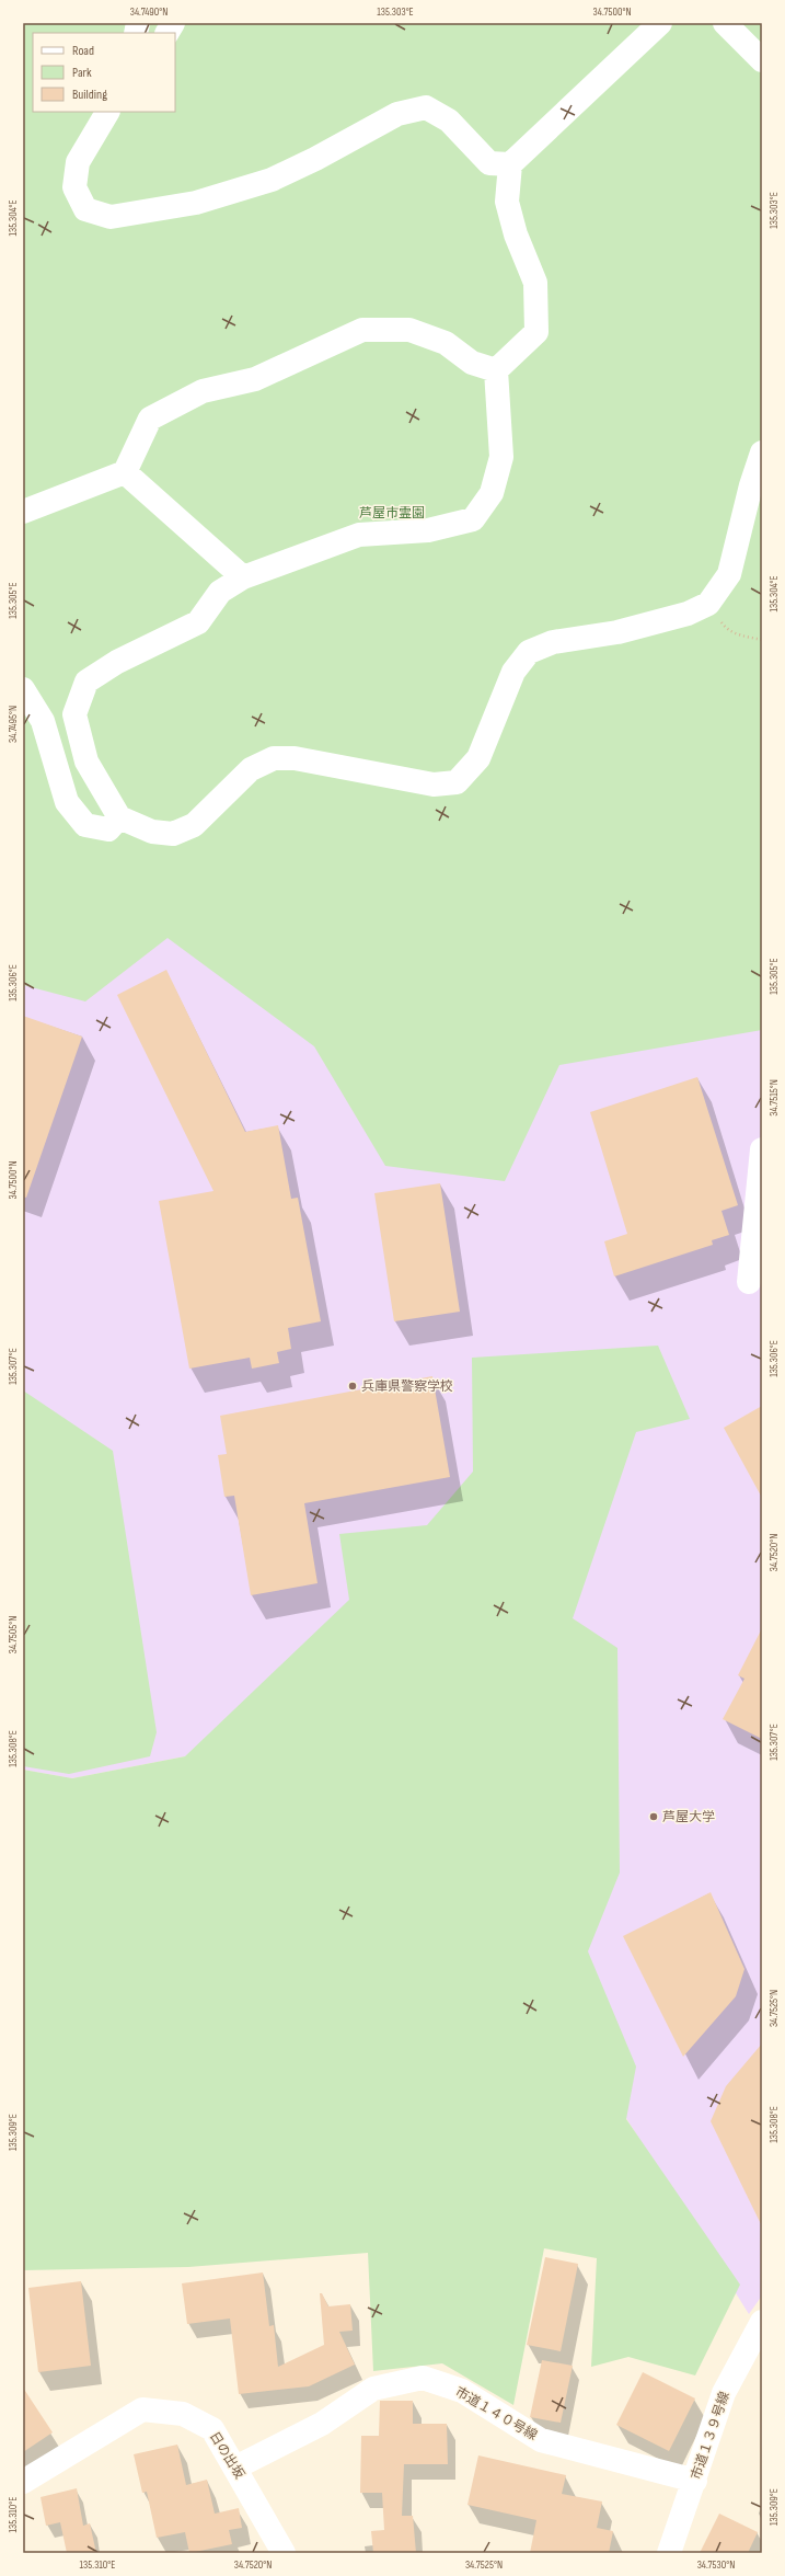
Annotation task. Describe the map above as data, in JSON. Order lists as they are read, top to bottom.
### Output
{
  "streets": {
    "street": ["市道１４０号線", "市道１３９号線", "日の出坂"]
  },
  "crossings": [
    ["市道１４０号線", "市道１３９号線"],
    ["市道１４０号線", "日の出坂"]
  ],
  "parks": ["芦屋市霊園"],
  "places": ["兵庫県警察学校", "芦屋大学"],
  "legend": ["Road", "Park", "Building"],
  "coordinates": [
    "34.7490°N",
    "135.303°E",
    "34.7500°N",
    "135.304°E",
    "135.305°E",
    "34.7495°N",
    "135.306°E",
    "34.7515°N",
    "135.307°E",
    "34.7520°N",
    "34.7505°N",
    "135.308°E",
    "34.7525°N",
    "135.309°E",
    "135.310°E",
    "34.7530°N"
  ]
}
